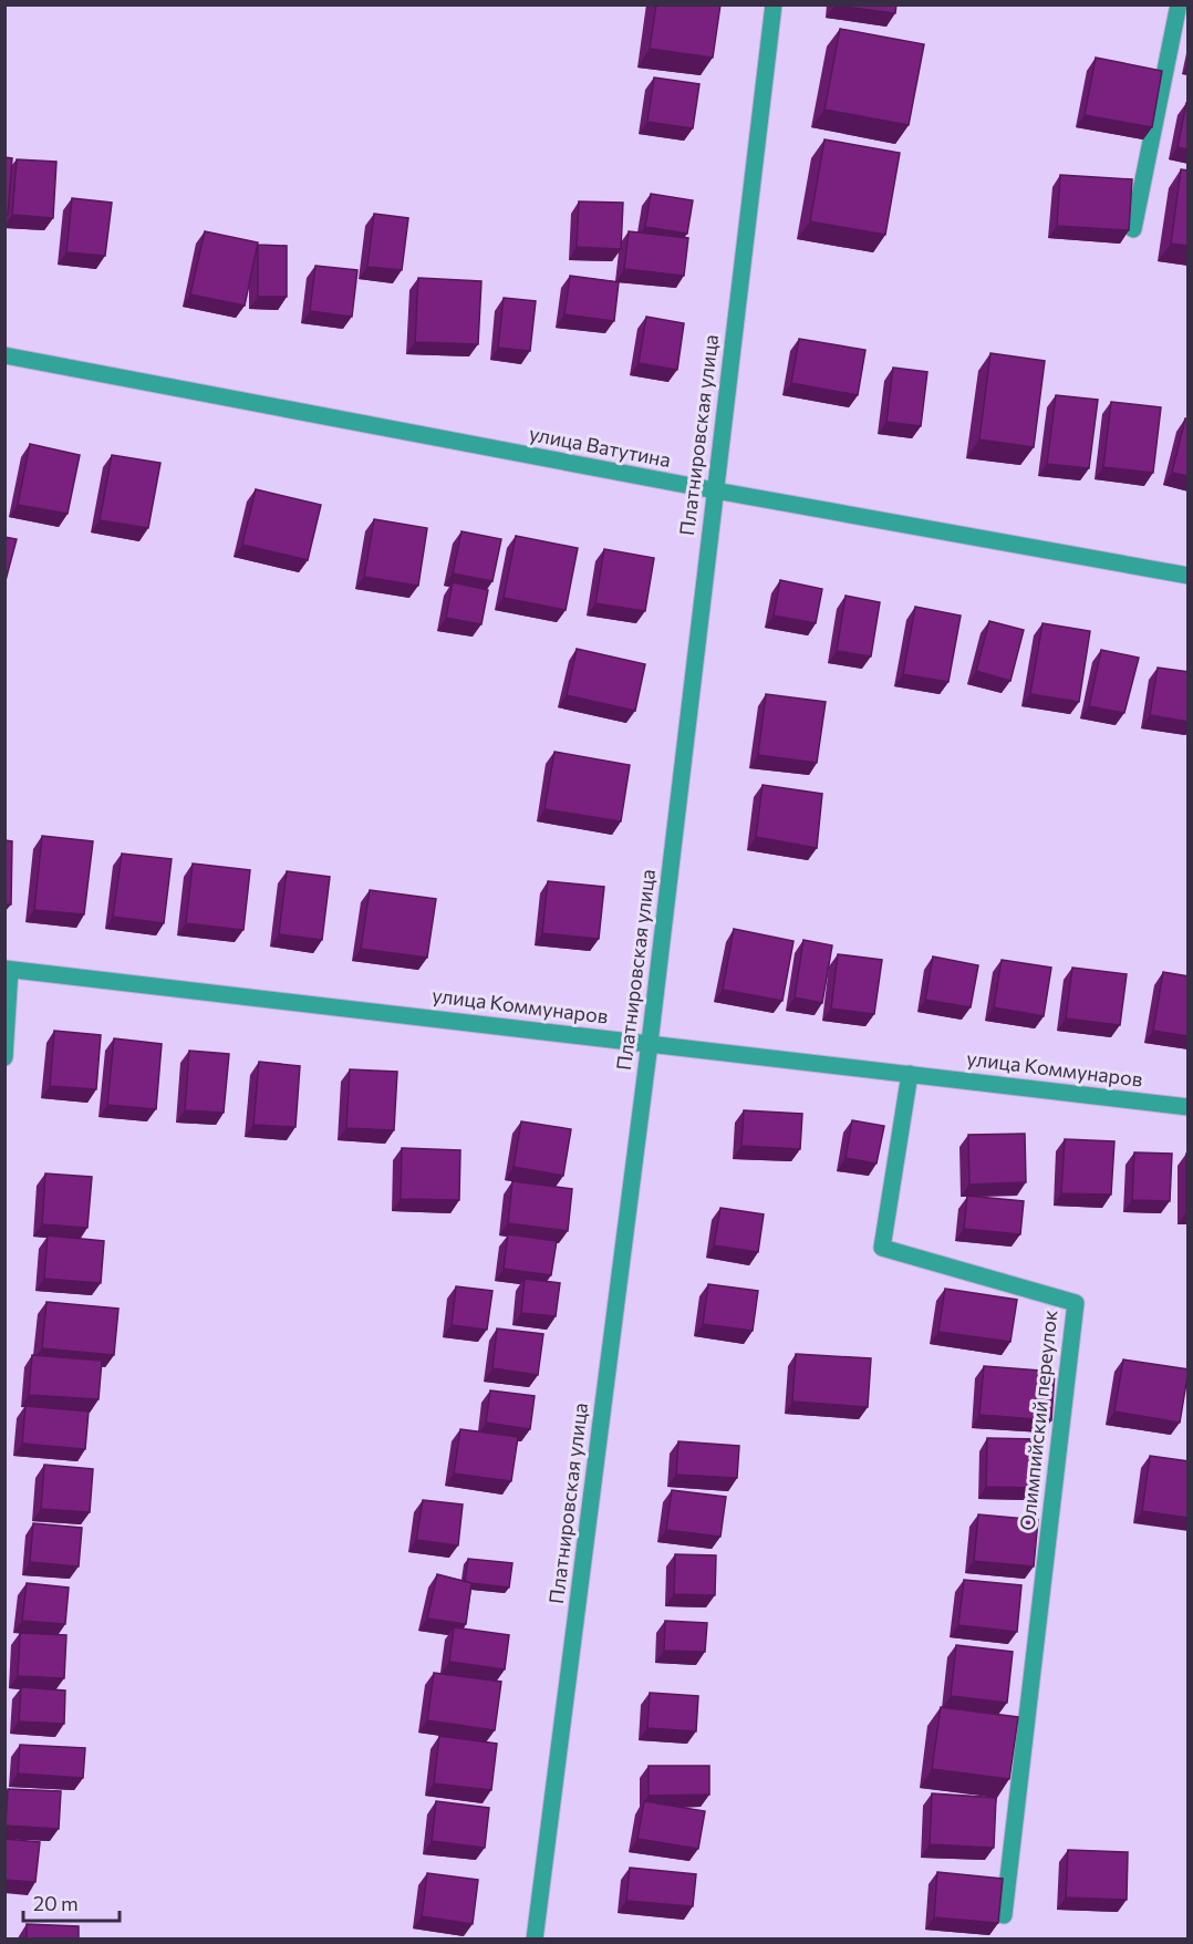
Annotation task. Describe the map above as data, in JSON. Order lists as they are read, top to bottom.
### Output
{
  "streets": {
    "street": [
      "Платнировская улица",
      "улица Ватутина",
      "улица Коммунаров",
      "Олимпийский переулок"
    ]
  },
  "crossings": [
    ["Платнировская улица", "улица Ватутина"],
    ["Платнировская улица", "улица Коммунаров"],
    ["улица Коммунаров", "Олимпийский переулок"]
  ],
  "scale_bar": "20 m"
}
